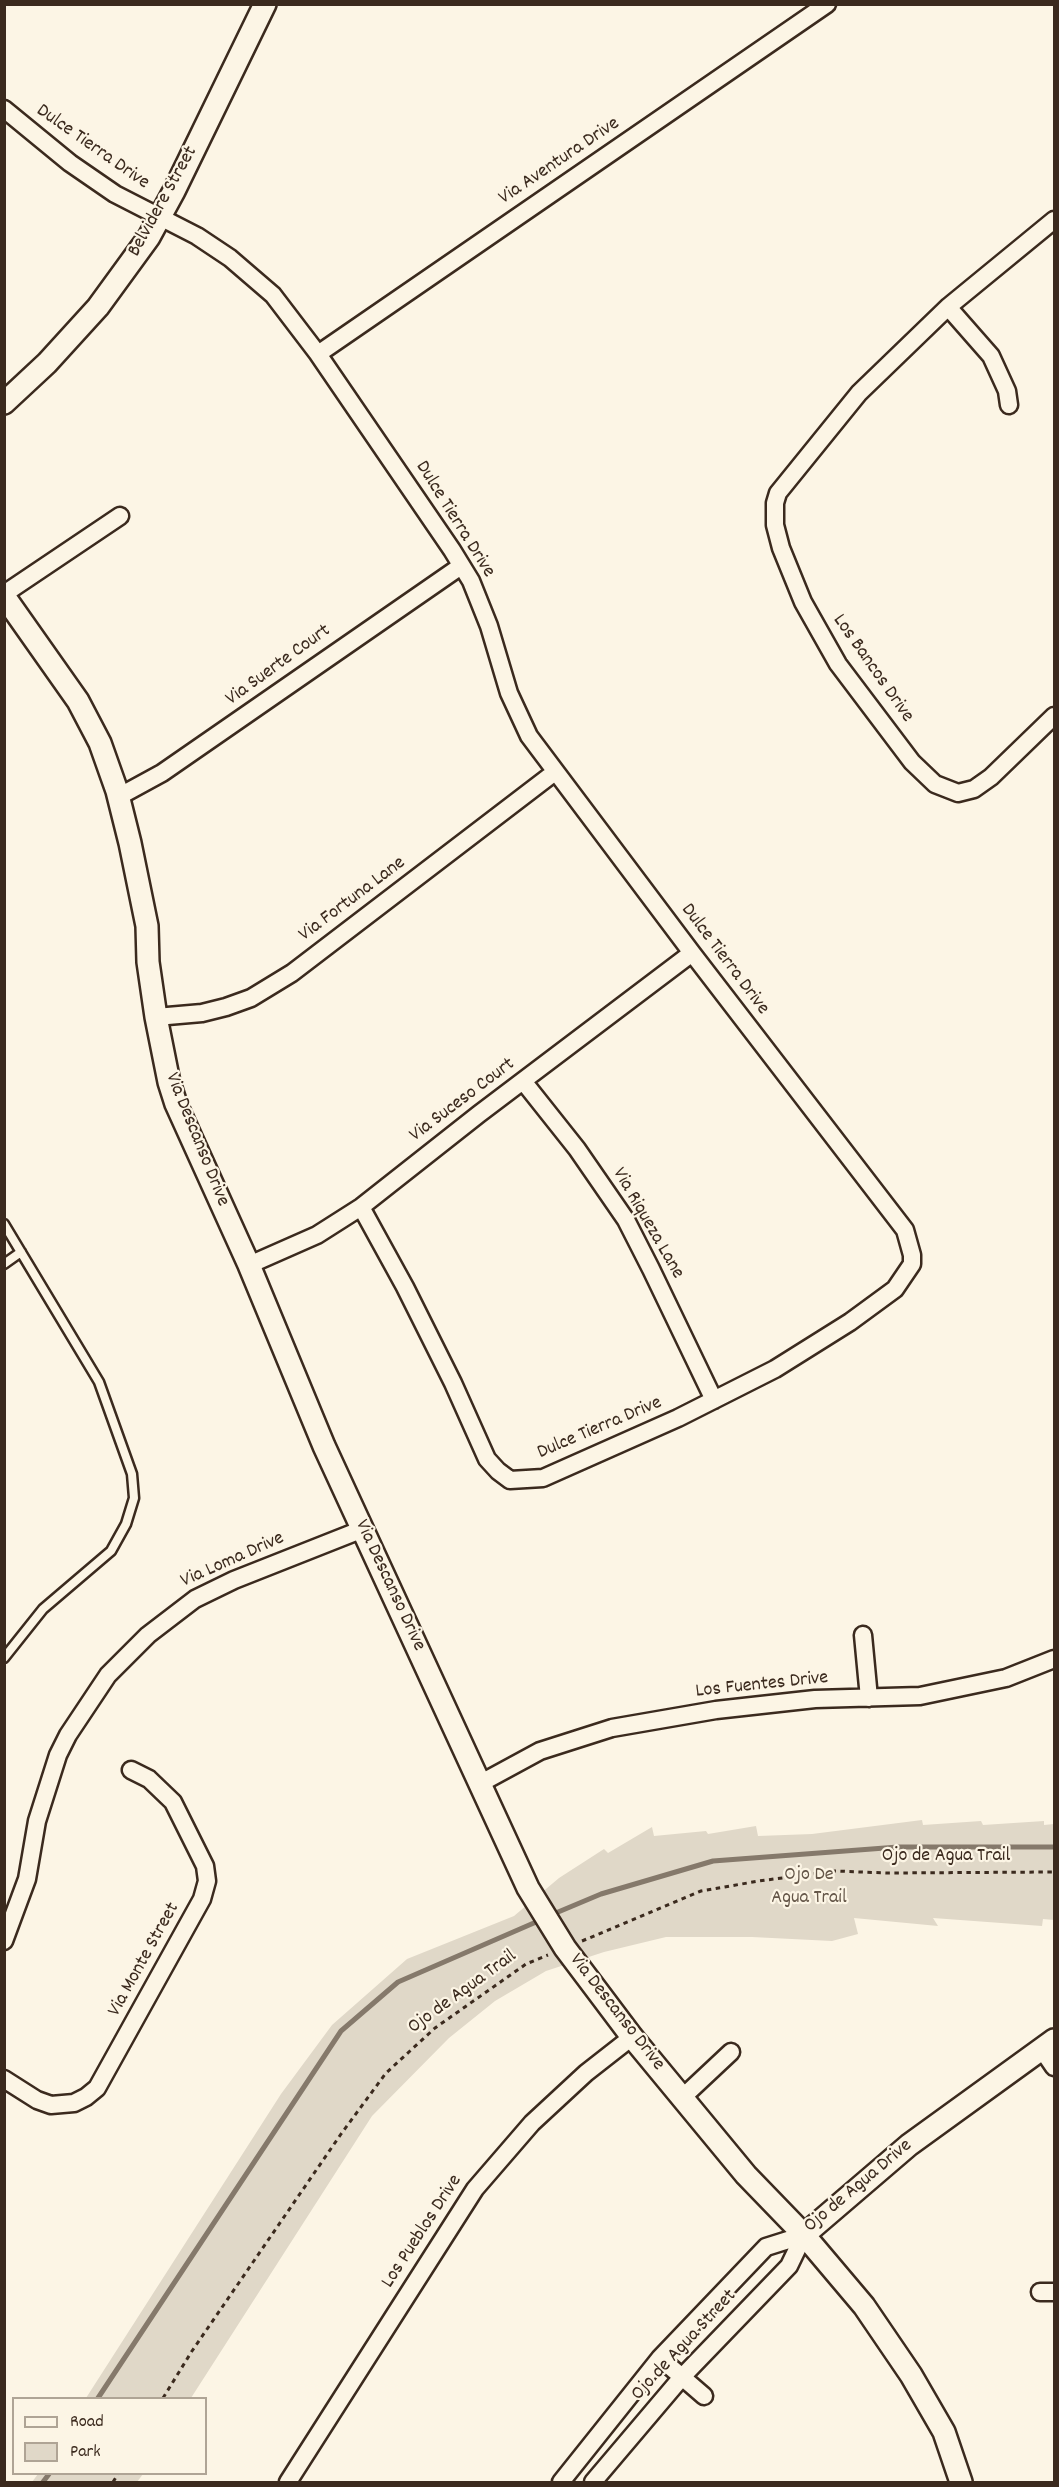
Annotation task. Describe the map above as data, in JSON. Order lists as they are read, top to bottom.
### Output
{
  "streets": {
    "street": [
      "Dulce Tierra Drive",
      "Via Aventura Drive",
      "Belvidere Street",
      "Via Suerte Court",
      "Los Bancos Drive",
      "Via Fortuna Lane",
      "Via Suceso Court",
      "Via Descanso Drive",
      "Via Riqueza Lane",
      "Via Loma Drive",
      "Los Fuentes Drive",
      "Via Monte Street",
      "Ojo de Agua Drive",
      "Los Pueblos Drive",
      "Ojo de Agua Street"
    ],
    "path": ["Ojo de Agua Trail"]
  },
  "crossings": [
    ["Dulce Tierra Drive", "Via Aventura Drive"],
    ["Dulce Tierra Drive", "Belvidere Street"],
    ["Dulce Tierra Drive", "Via Suerte Court"],
    ["Dulce Tierra Drive", "Via Fortuna Lane"],
    ["Dulce Tierra Drive", "Via Suceso Court"],
    ["Dulce Tierra Drive", "Via Riqueza Lane"],
    ["Via Suerte Court", "Via Descanso Drive"],
    ["Via Fortuna Lane", "Via Descanso Drive"],
    ["Via Suceso Court", "Via Descanso Drive"],
    ["Via Suceso Court", "Via Riqueza Lane"],
    ["Via Descanso Drive", "Via Loma Drive"],
    ["Via Descanso Drive", "Los Fuentes Drive"],
    ["Via Descanso Drive", "Ojo de Agua Trail"],
    ["Via Descanso Drive", "Ojo de Agua Drive"],
    ["Via Descanso Drive", "Los Pueblos Drive"],
    ["Via Descanso Drive", "Ojo de Agua Street"],
    ["Ojo de Agua Drive", "Ojo de Agua Street"]
  ],
  "parks": ["Ojo De Agua Trail"],
  "legend": ["Road", "Park"]
}
